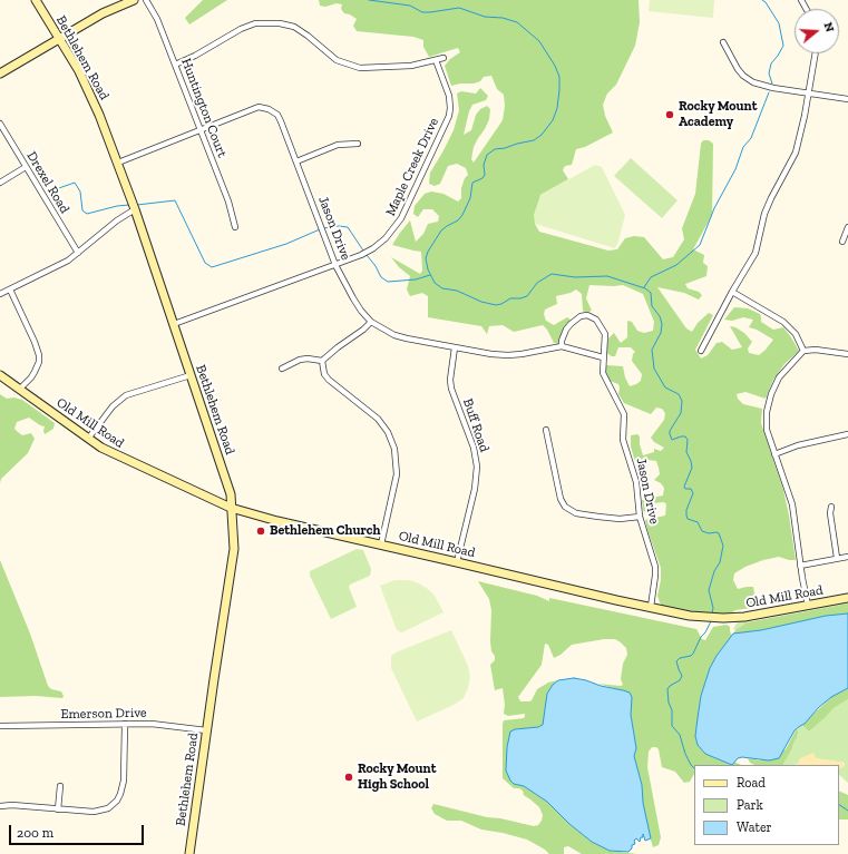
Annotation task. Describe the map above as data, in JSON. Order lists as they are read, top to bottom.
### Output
{
  "streets": {
    "street": [
      "Bethlehem Road",
      "Huntington Court",
      "Maple Creek Drive",
      "Drexel Road",
      "Jason Drive",
      "Old Mill Road",
      "Buff Road",
      "Emerson Drive"
    ]
  },
  "crossings": [
    ["Bethlehem Road", "Maple Creek Drive"],
    ["Bethlehem Road", "Jason Drive"],
    ["Bethlehem Road", "Old Mill Road"],
    ["Bethlehem Road", "Emerson Drive"],
    ["Huntington Court", "Jason Drive"],
    ["Maple Creek Drive", "Jason Drive"],
    ["Jason Drive", "Old Mill Road"],
    ["Jason Drive", "Buff Road"],
    ["Old Mill Road", "Buff Road"]
  ],
  "places": ["Rocky Mount Academy", "Bethlehem Church", "Rocky Mount High School"],
  "legend": ["Road", "Park", "Water"],
  "scale_bar": "200 m",
  "north": "right"
}
